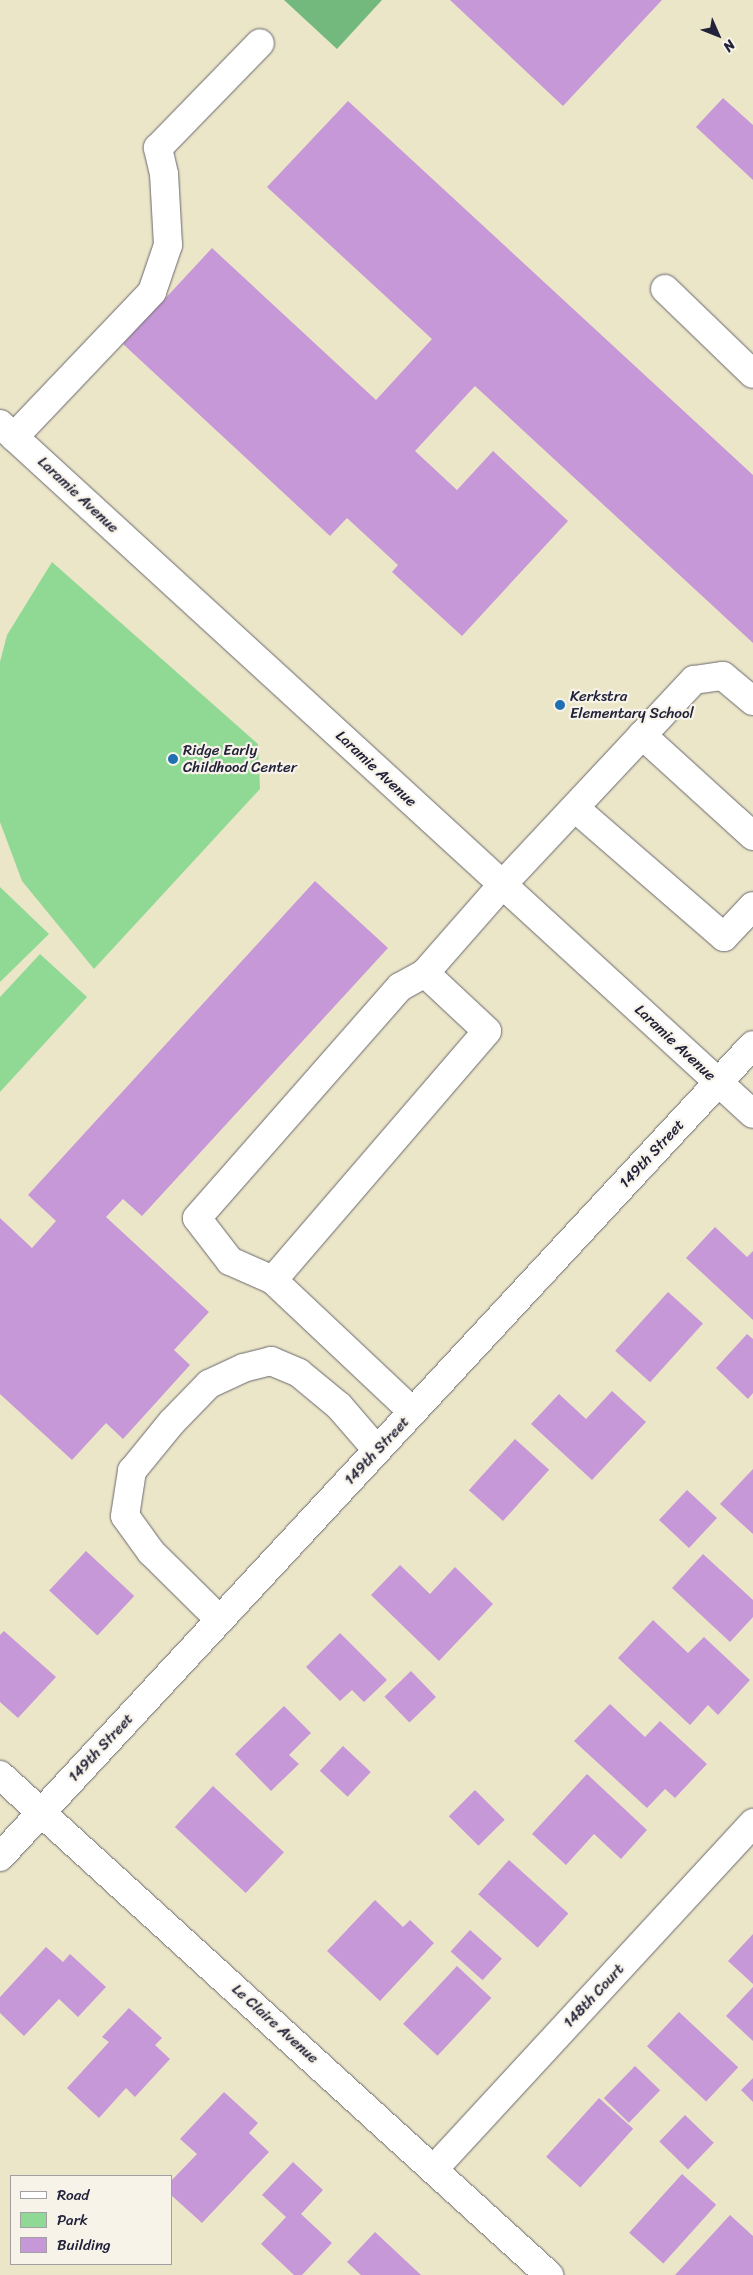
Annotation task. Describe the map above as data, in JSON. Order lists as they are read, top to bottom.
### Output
{
  "streets": {
    "street": [
      "Laramie Avenue",
      "149th Street",
      "148th Court",
      "Le Claire Avenue"
    ]
  },
  "crossings": [
    ["Laramie Avenue", "149th Street"],
    ["149th Street", "Le Claire Avenue"],
    ["148th Court", "Le Claire Avenue"]
  ],
  "places": ["Kerkstra Elementary School", "Ridge Early Childhood Center"],
  "legend": ["Road", "Park", "Building"],
  "north": "bottom right"
}
